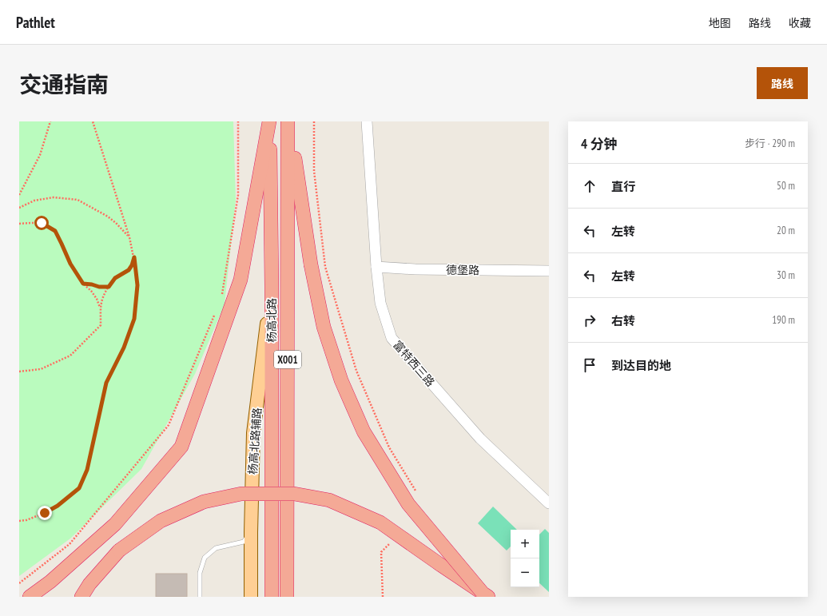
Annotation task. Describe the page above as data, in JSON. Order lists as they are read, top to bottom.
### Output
{
  "streets": {
    "highway": ["杨高北路", "X001"],
    "main road": ["杨高北路辅路"],
    "street": ["德堡路", "富特西三路"]
  },
  "crossings": [
    ["德堡路", "富特西三路"],
    ["杨高北路", "杨高北路辅路"]
  ],
  "page": {
    "header": "Pathlet",
    "nav": ["地图", "路线", "收藏"],
    "title": "交通指南",
    "buttons": "路线",
    "heading": ["4 分钟", "步行 · 290 m"],
    "list": [
      ["直行", "50 m"],
      ["左转", "20 m"],
      ["左转", "30 m"],
      ["右转", "190 m"],
      "到达目的地"
    ],
    "map_buttons": ["+", "−"]
  }
}
